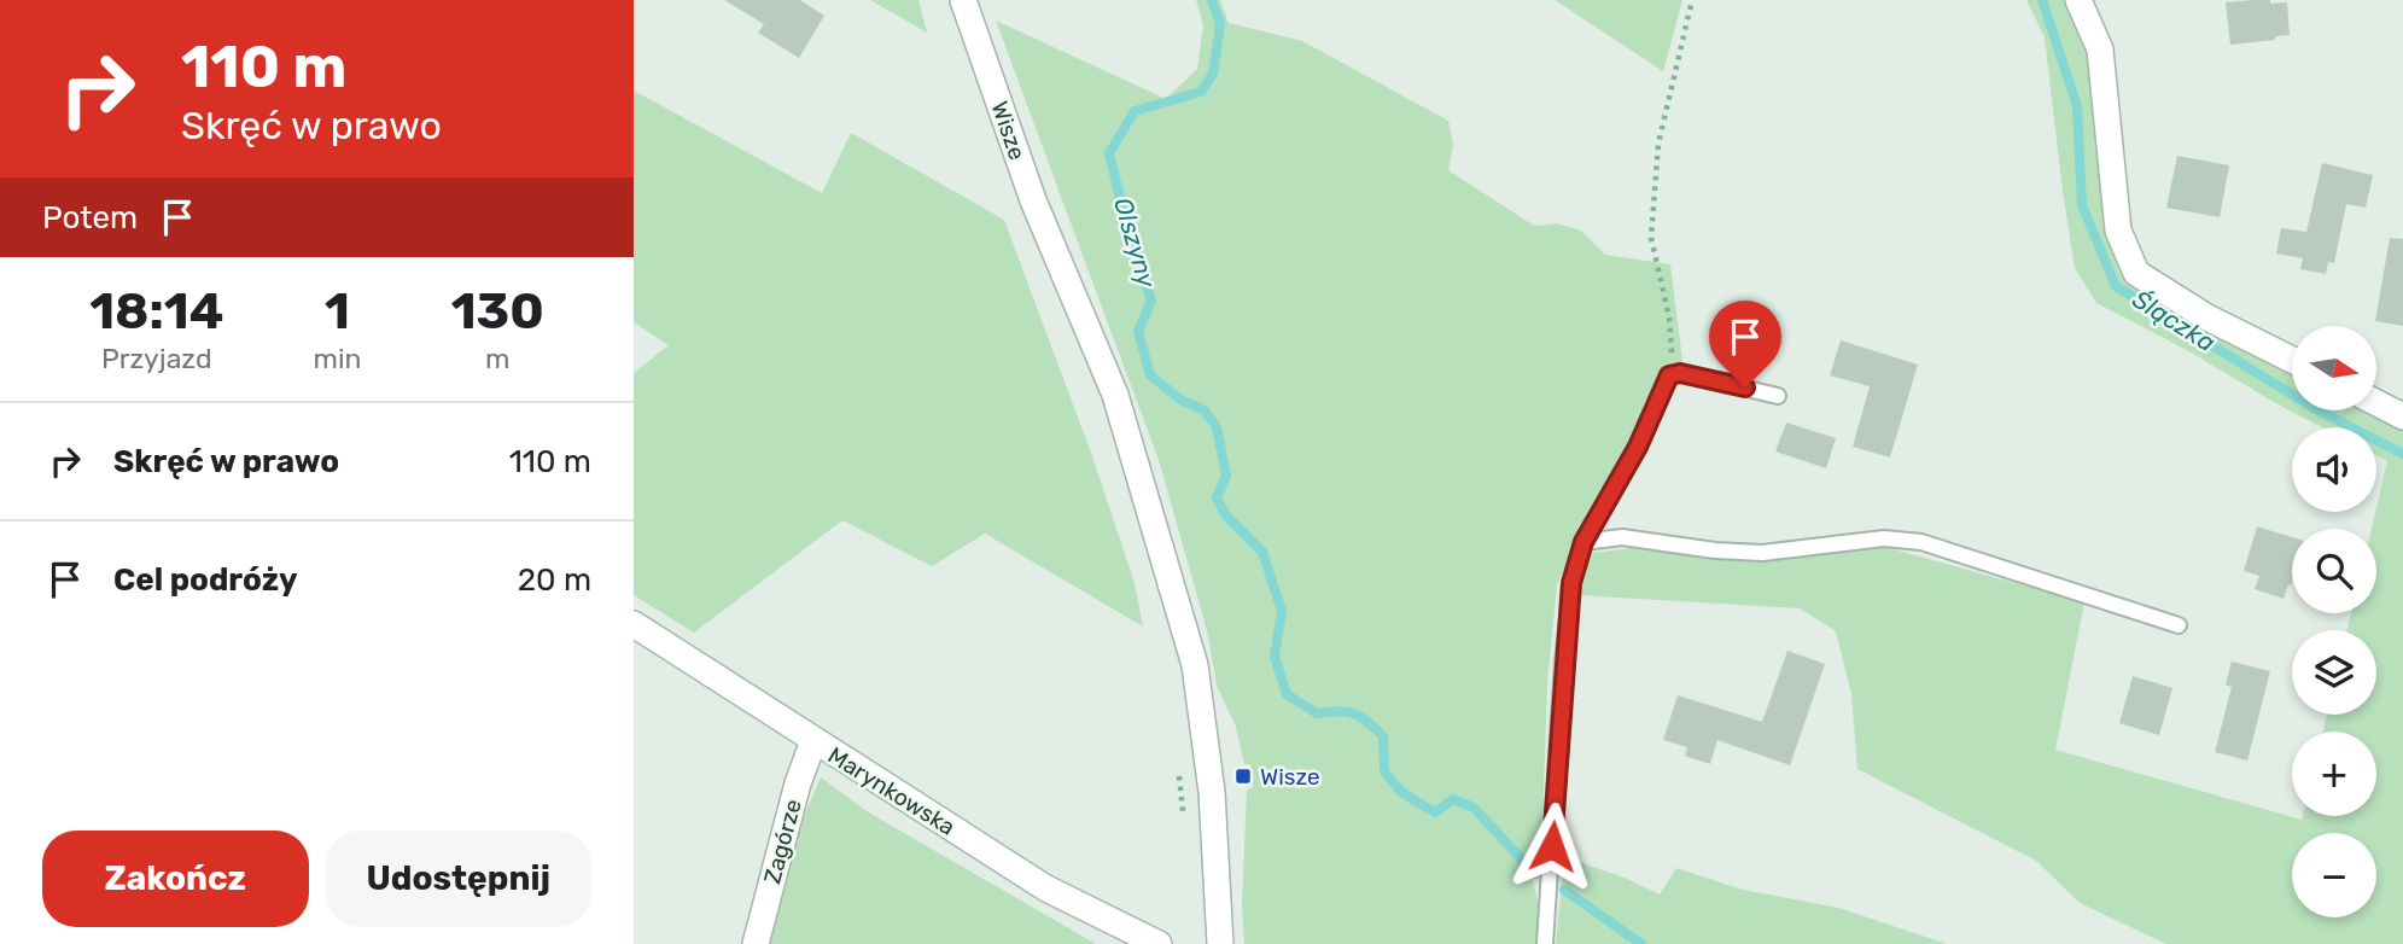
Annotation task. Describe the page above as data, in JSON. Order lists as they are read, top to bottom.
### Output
{
  "streets": {
    "street": ["Wisze", "Marynkowska", "Zagórze"]
  },
  "crossings": [
    ["Marynkowska", "Zagórze"]
  ],
  "water": ["Olszyny", "Ślączka"],
  "places": {
    "transit": ["Wisze"]
  },
  "north": "right",
  "page": {
    "turn": ["110 m", "Skręć w prawo"],
    "then": "Potem",
    "eta": [
      "18:14",
      "Przyjazd",
      "1",
      "min",
      "130",
      "m"
    ],
    "map_buttons": ["+", "−"],
    "list": [
      {
        "name": "Skręć w prawo",
        "value": "110 m"
      },
      {
        "name": "Cel podróży",
        "value": "20 m"
      }
    ],
    "buttons": ["Zakończ", "Udostępnij"]
  }
}
